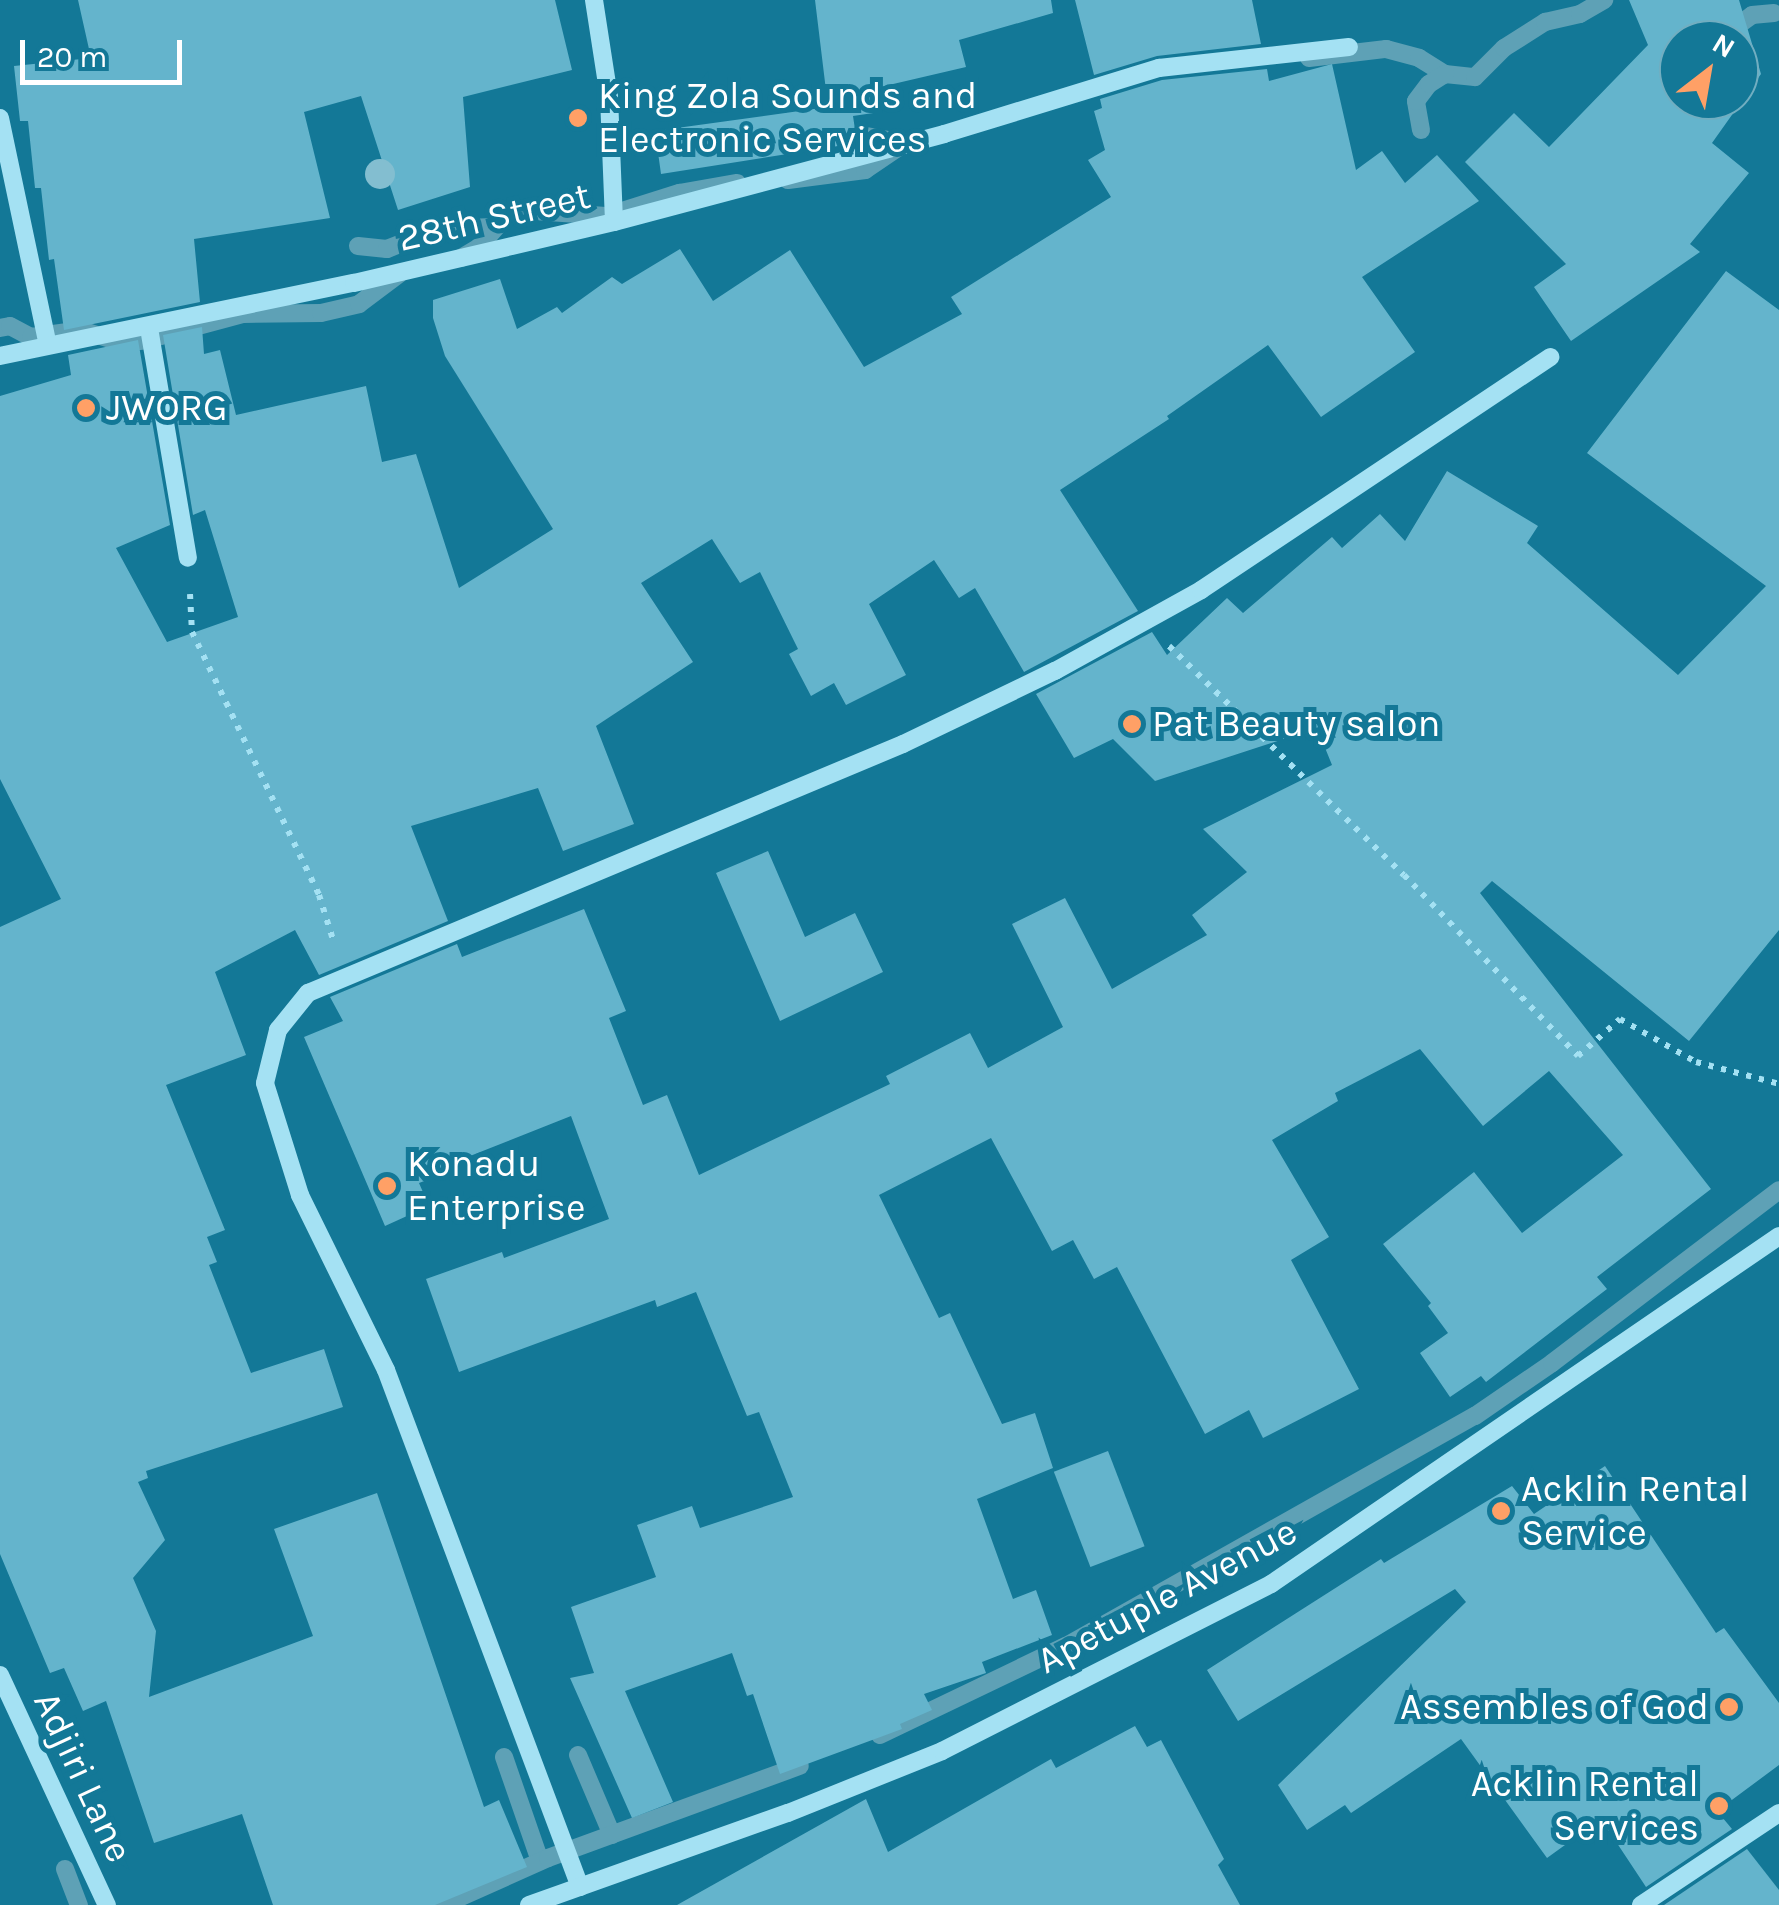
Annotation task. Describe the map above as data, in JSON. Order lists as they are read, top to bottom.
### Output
{
  "streets": {
    "street": ["28th Street", "Apetuple Avenue", "Adjiri Lane"]
  },
  "places": [
    "King Zola Sounds and Electronic Services",
    "JWORG",
    "Pat Beauty salon",
    "Konadu Enterprise",
    "Acklin Rental Service",
    "Assembles of God",
    "Acklin Rental Services"
  ],
  "scale_bar": "20 m",
  "north": "top right"
}
